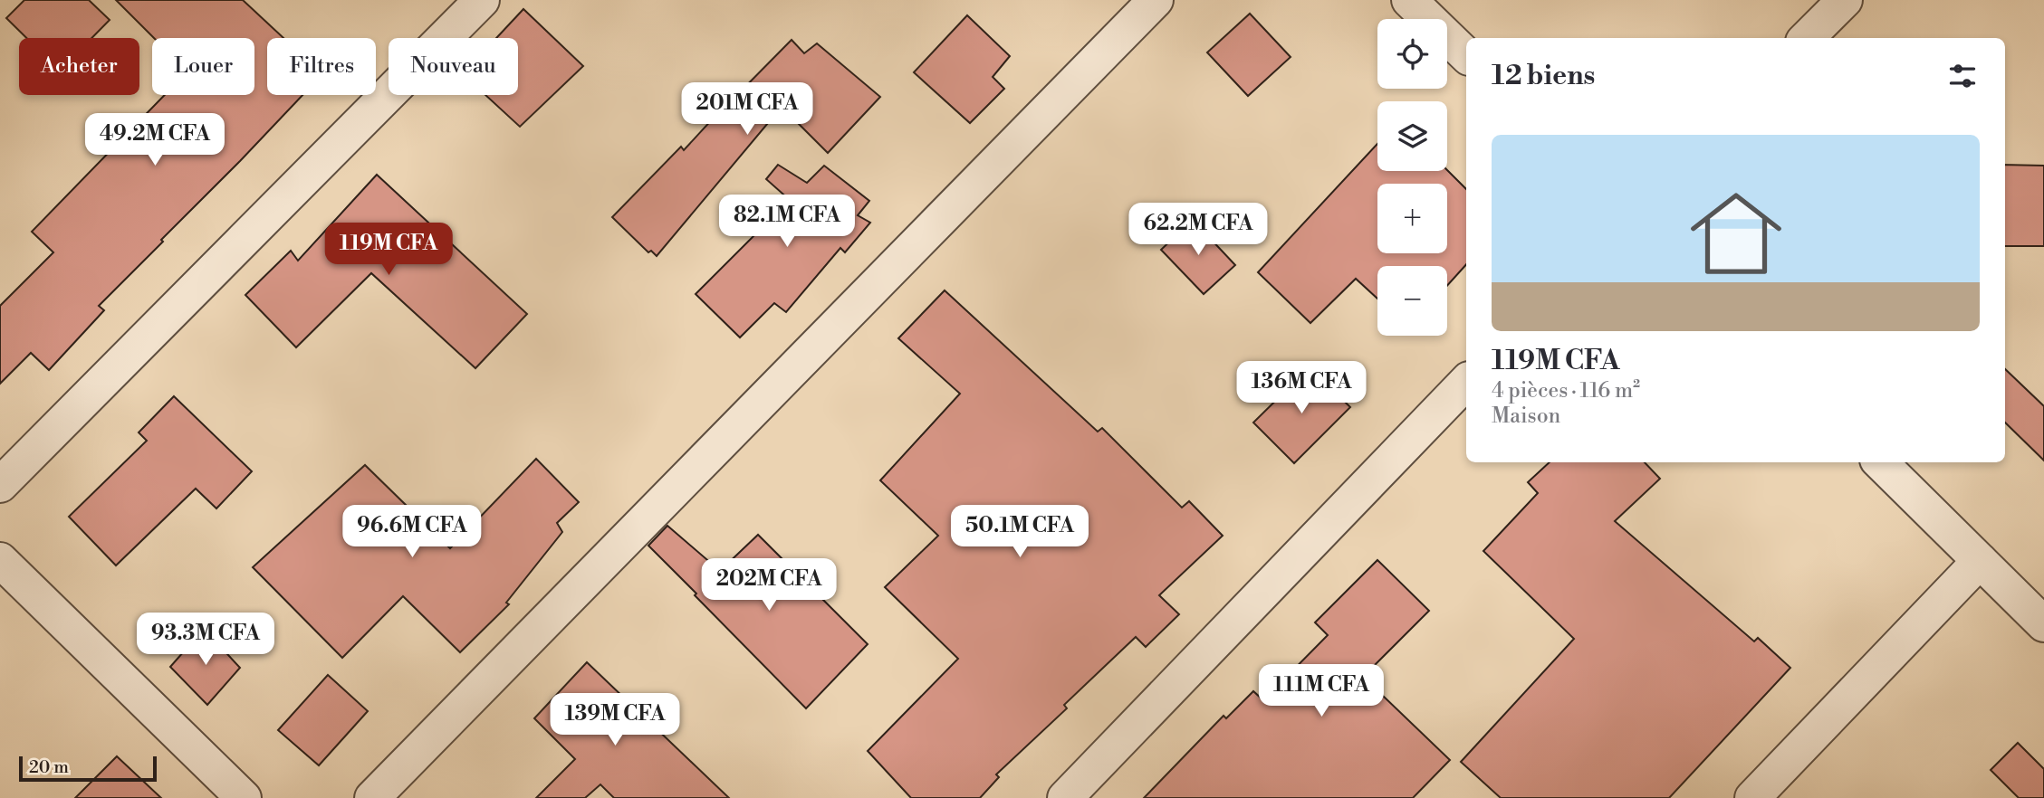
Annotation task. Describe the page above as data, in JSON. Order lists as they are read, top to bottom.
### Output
{
  "scale_bar": "20 m",
  "page": {
    "map_buttons": ["+", "−"],
    "chip": [
      "Acheter",
      "Louer",
      "Filtres",
      "Nouveau"
    ],
    "heading": "12 biens",
    "price": [
      "201M CFA",
      "49.2M CFA",
      "82.1M CFA",
      "62.2M CFA",
      "119M CFA",
      "136M CFA",
      "96.6M CFA",
      "50.1M CFA",
      "202M CFA",
      "93.3M CFA",
      "111M CFA",
      "139M CFA"
    ],
    "list": [
      {
        "name": "119M CFA",
        "note": "4 pièces · 116 m² · Maison"
      }
    ],
    "scale": "20 m"
  }
}
